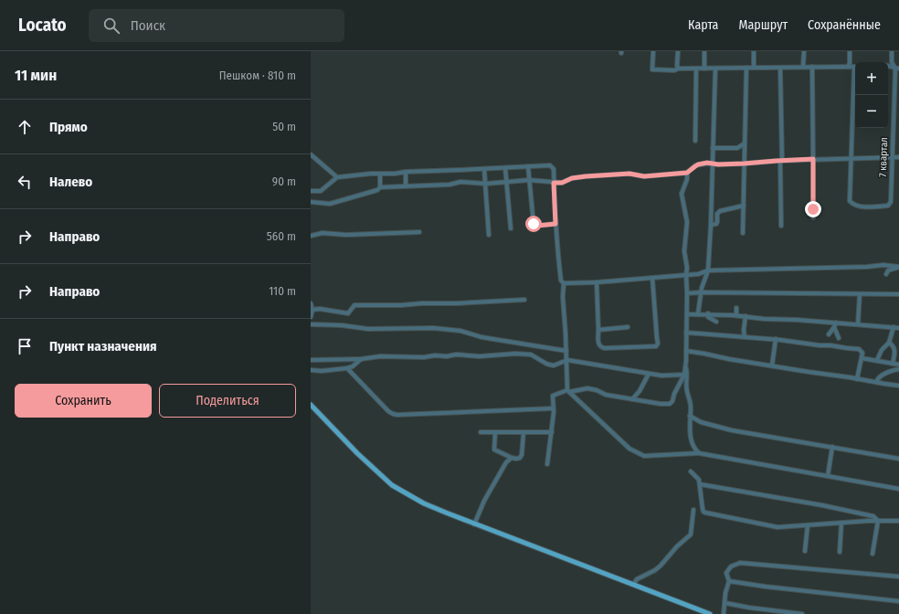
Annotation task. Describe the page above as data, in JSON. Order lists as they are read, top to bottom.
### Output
{
  "streets": {
    "street": ["7 квартал"]
  },
  "page": {
    "header": "Locato",
    "search": "Поиск",
    "nav": ["Карта", "Маршрут", "Сохранённые"],
    "heading": ["11 мин", "Пешком · 810 m"],
    "map_buttons": ["+", "−"],
    "list": [
      ["Прямо", "50 m"],
      ["Налево", "90 m"],
      ["Направо", "560 m"],
      ["Направо", "110 m"],
      "Пункт назначения"
    ],
    "buttons": ["Сохранить", "Поделиться"]
  }
}
